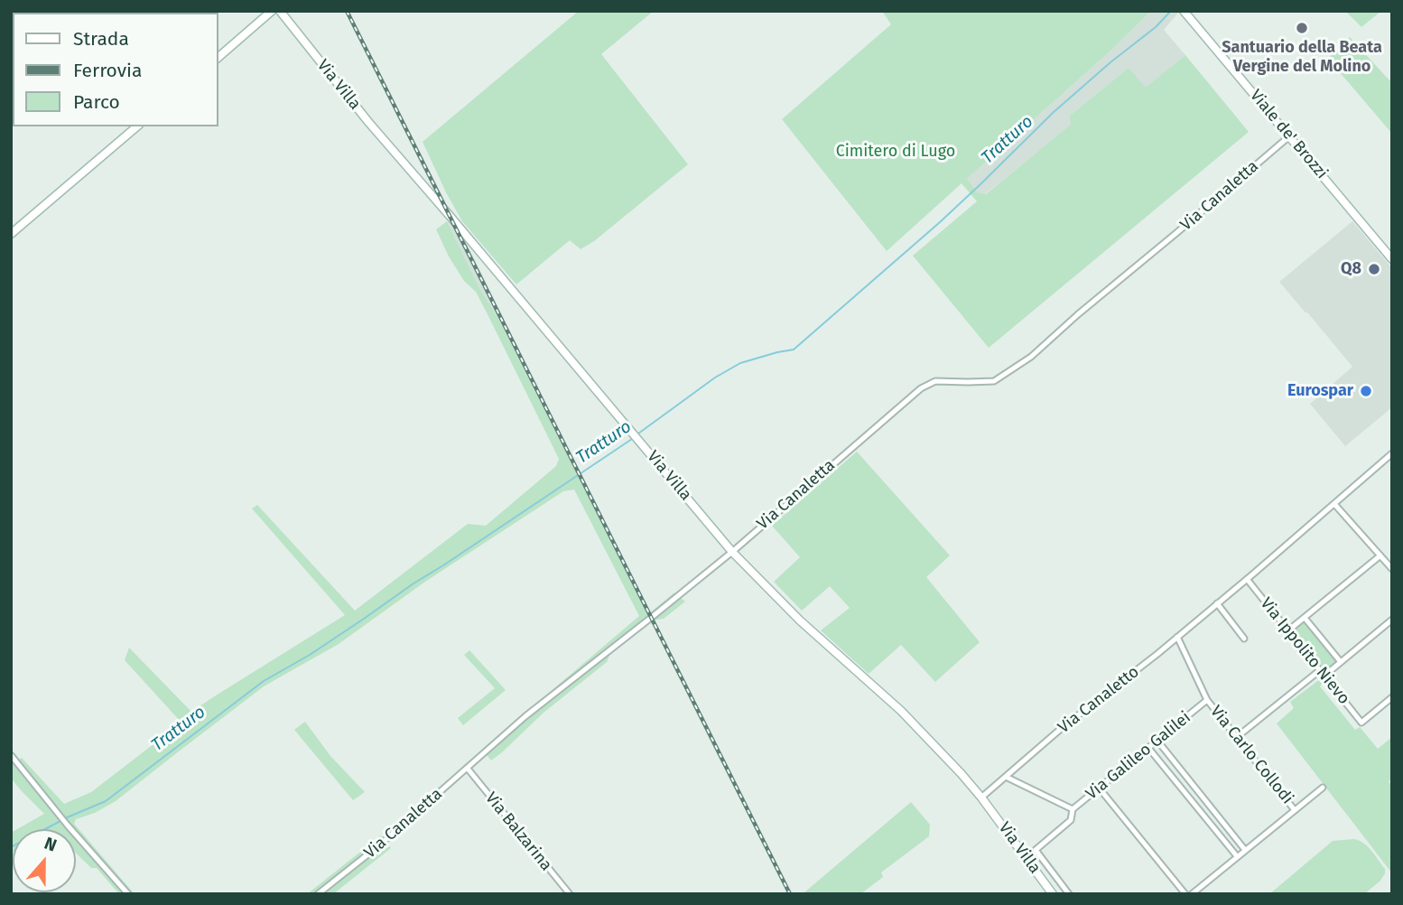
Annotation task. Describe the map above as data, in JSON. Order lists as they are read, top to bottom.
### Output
{
  "streets": {
    "street": [
      "Via Villa",
      "Viale de' Brozzi",
      "Via Canaletta",
      "Via Ippolito Nievo",
      "Via Canaletto",
      "Via Carlo Collodi",
      "Via Galileo Galilei",
      "Via Balzarina"
    ]
  },
  "crossings": [
    ["Via Villa", "Via Canaletta"],
    ["Via Villa", "Via Canaletto"],
    ["Viale de' Brozzi", "Via Canaletta"],
    ["Via Canaletta", "Via Balzarina"],
    ["Via Ippolito Nievo", "Via Canaletto"],
    ["Via Canaletto", "Via Galileo Galilei"],
    ["Via Carlo Collodi", "Via Galileo Galilei"]
  ],
  "water": ["Tratturo"],
  "parks": ["Cimitero di Lugo"],
  "places": ["Santuario della Beata Vergine del Molino", "Q8", "Eurospar"],
  "legend": ["Strada", "Ferrovia", "Parco"],
  "north": "top"
}
